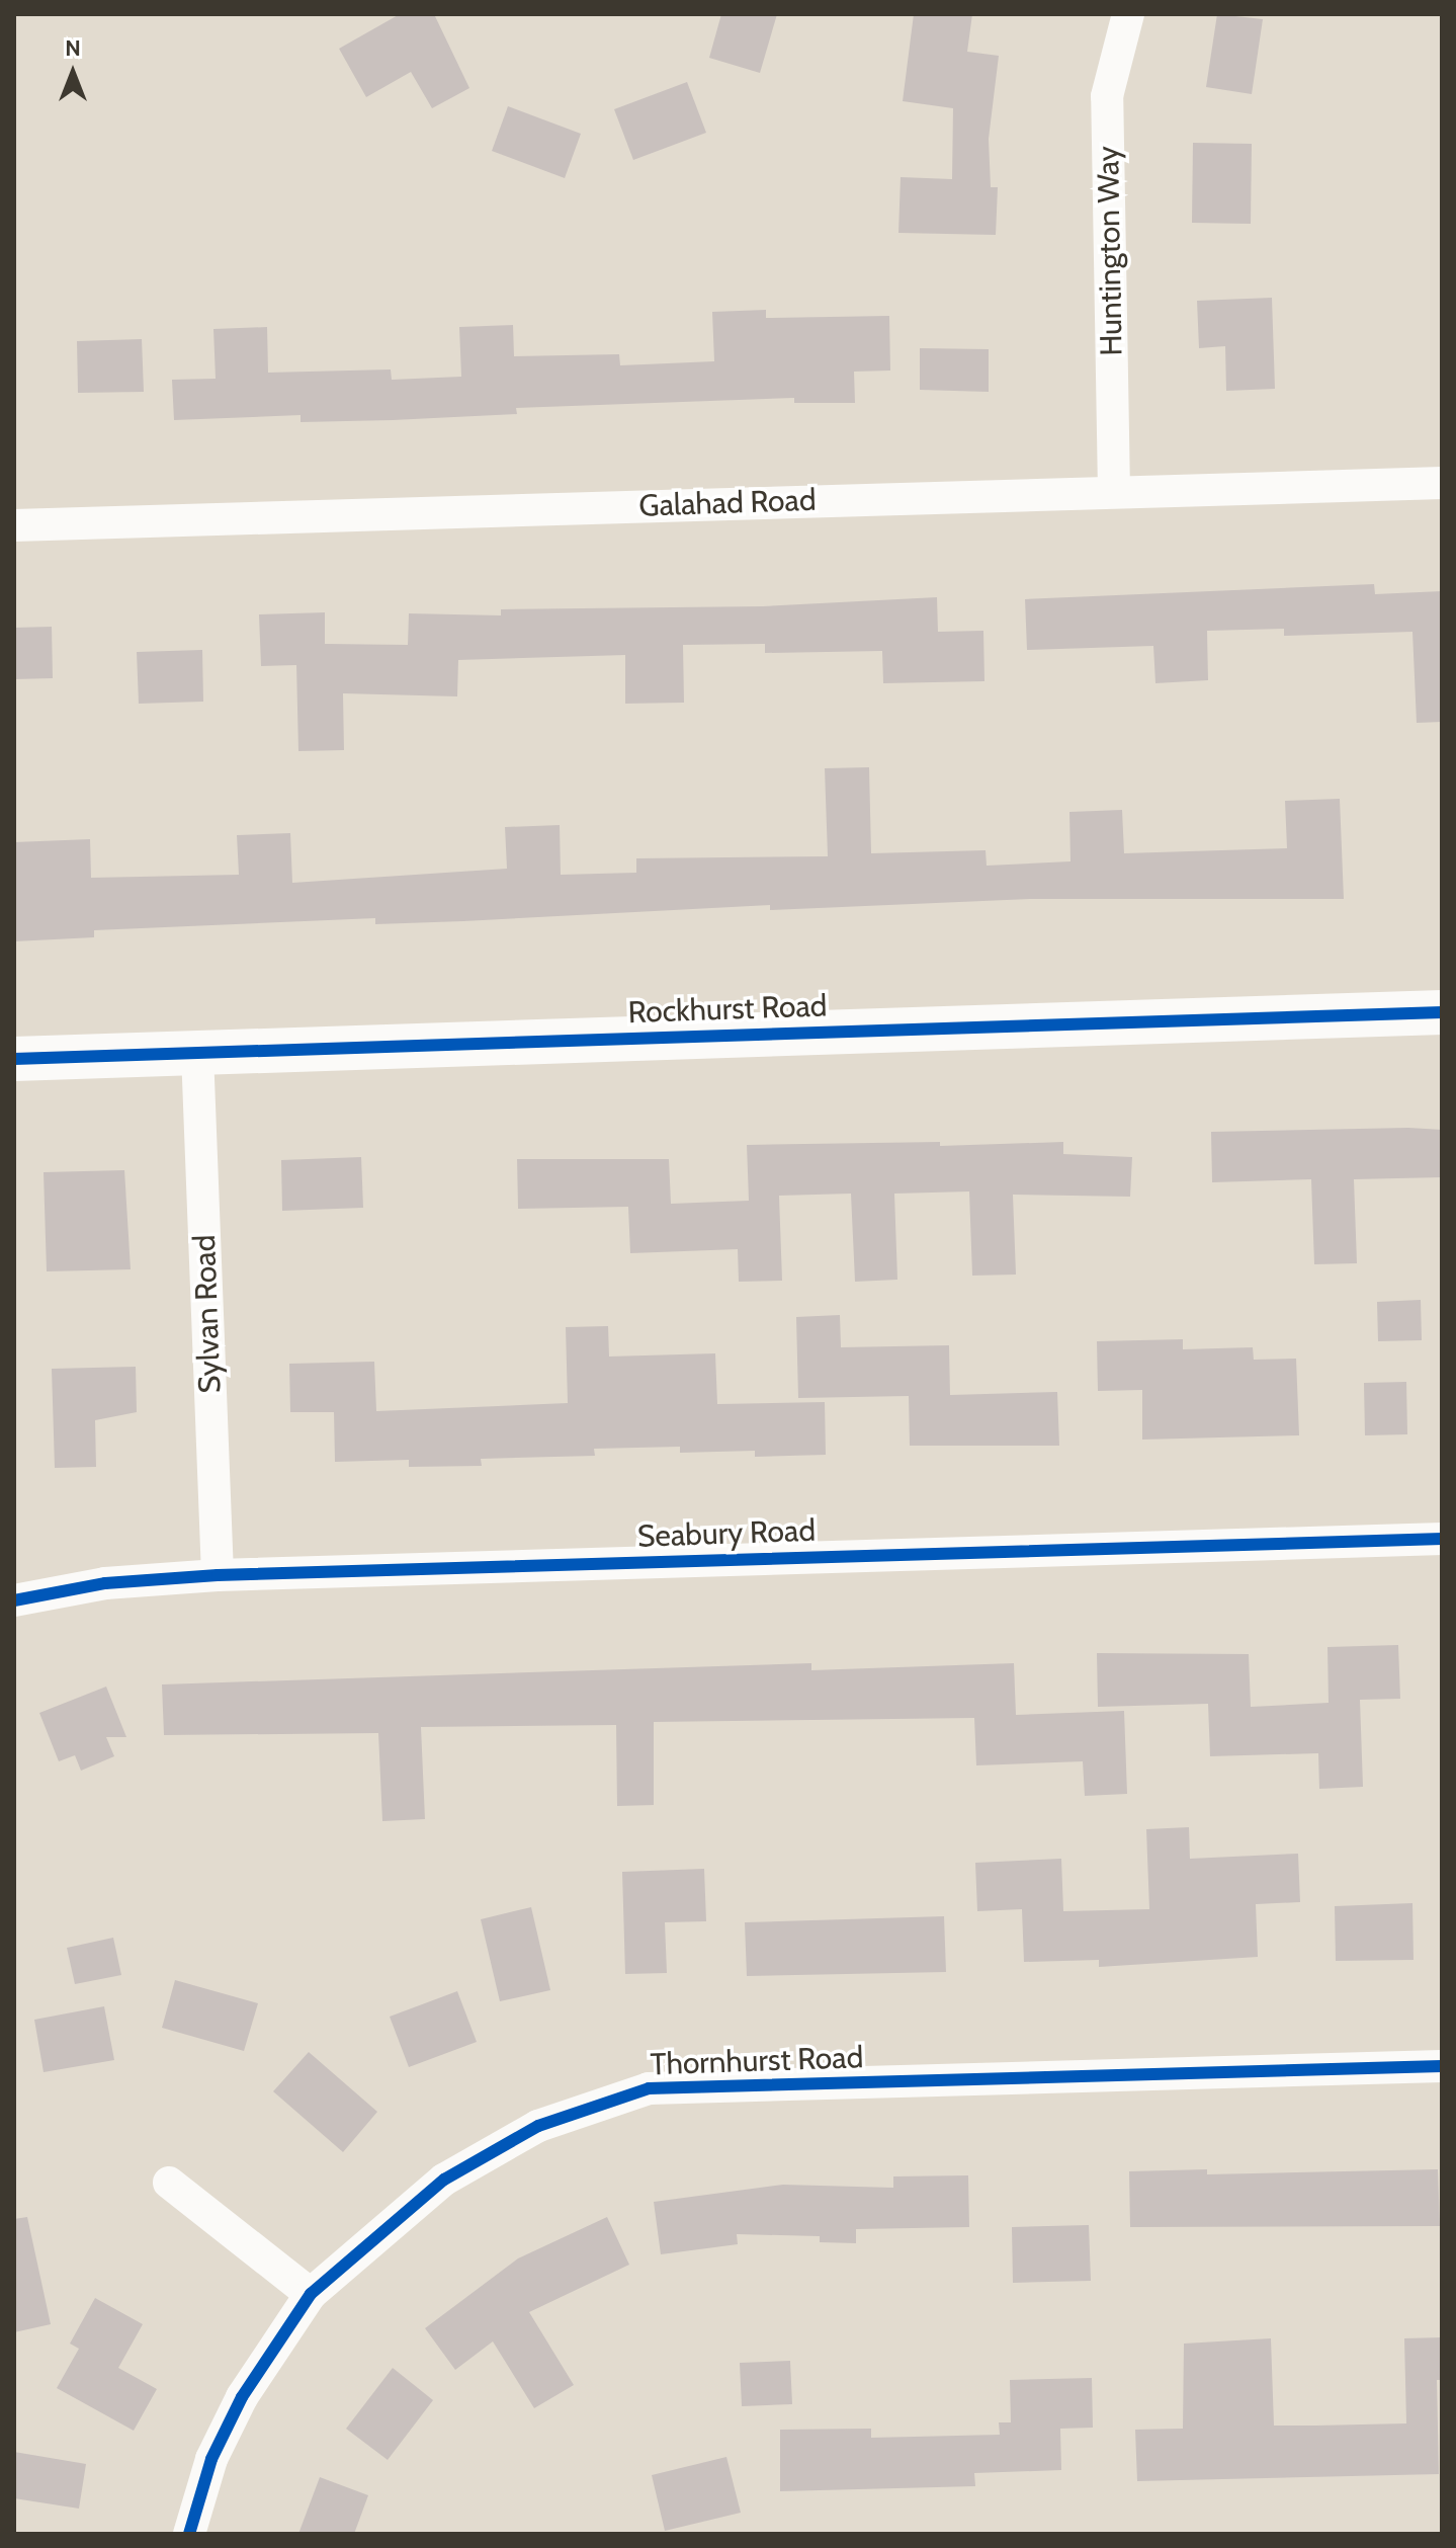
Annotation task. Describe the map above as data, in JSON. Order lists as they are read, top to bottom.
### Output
{
  "streets": {
    "street": [
      "Huntington Way",
      "Galahad Road",
      "Rockhurst Road",
      "Sylvan Road",
      "Seabury Road",
      "Thornhurst Road"
    ]
  },
  "crossings": [
    ["Huntington Way", "Galahad Road"],
    ["Rockhurst Road", "Sylvan Road"],
    ["Sylvan Road", "Seabury Road"]
  ],
  "north": "top"
}
